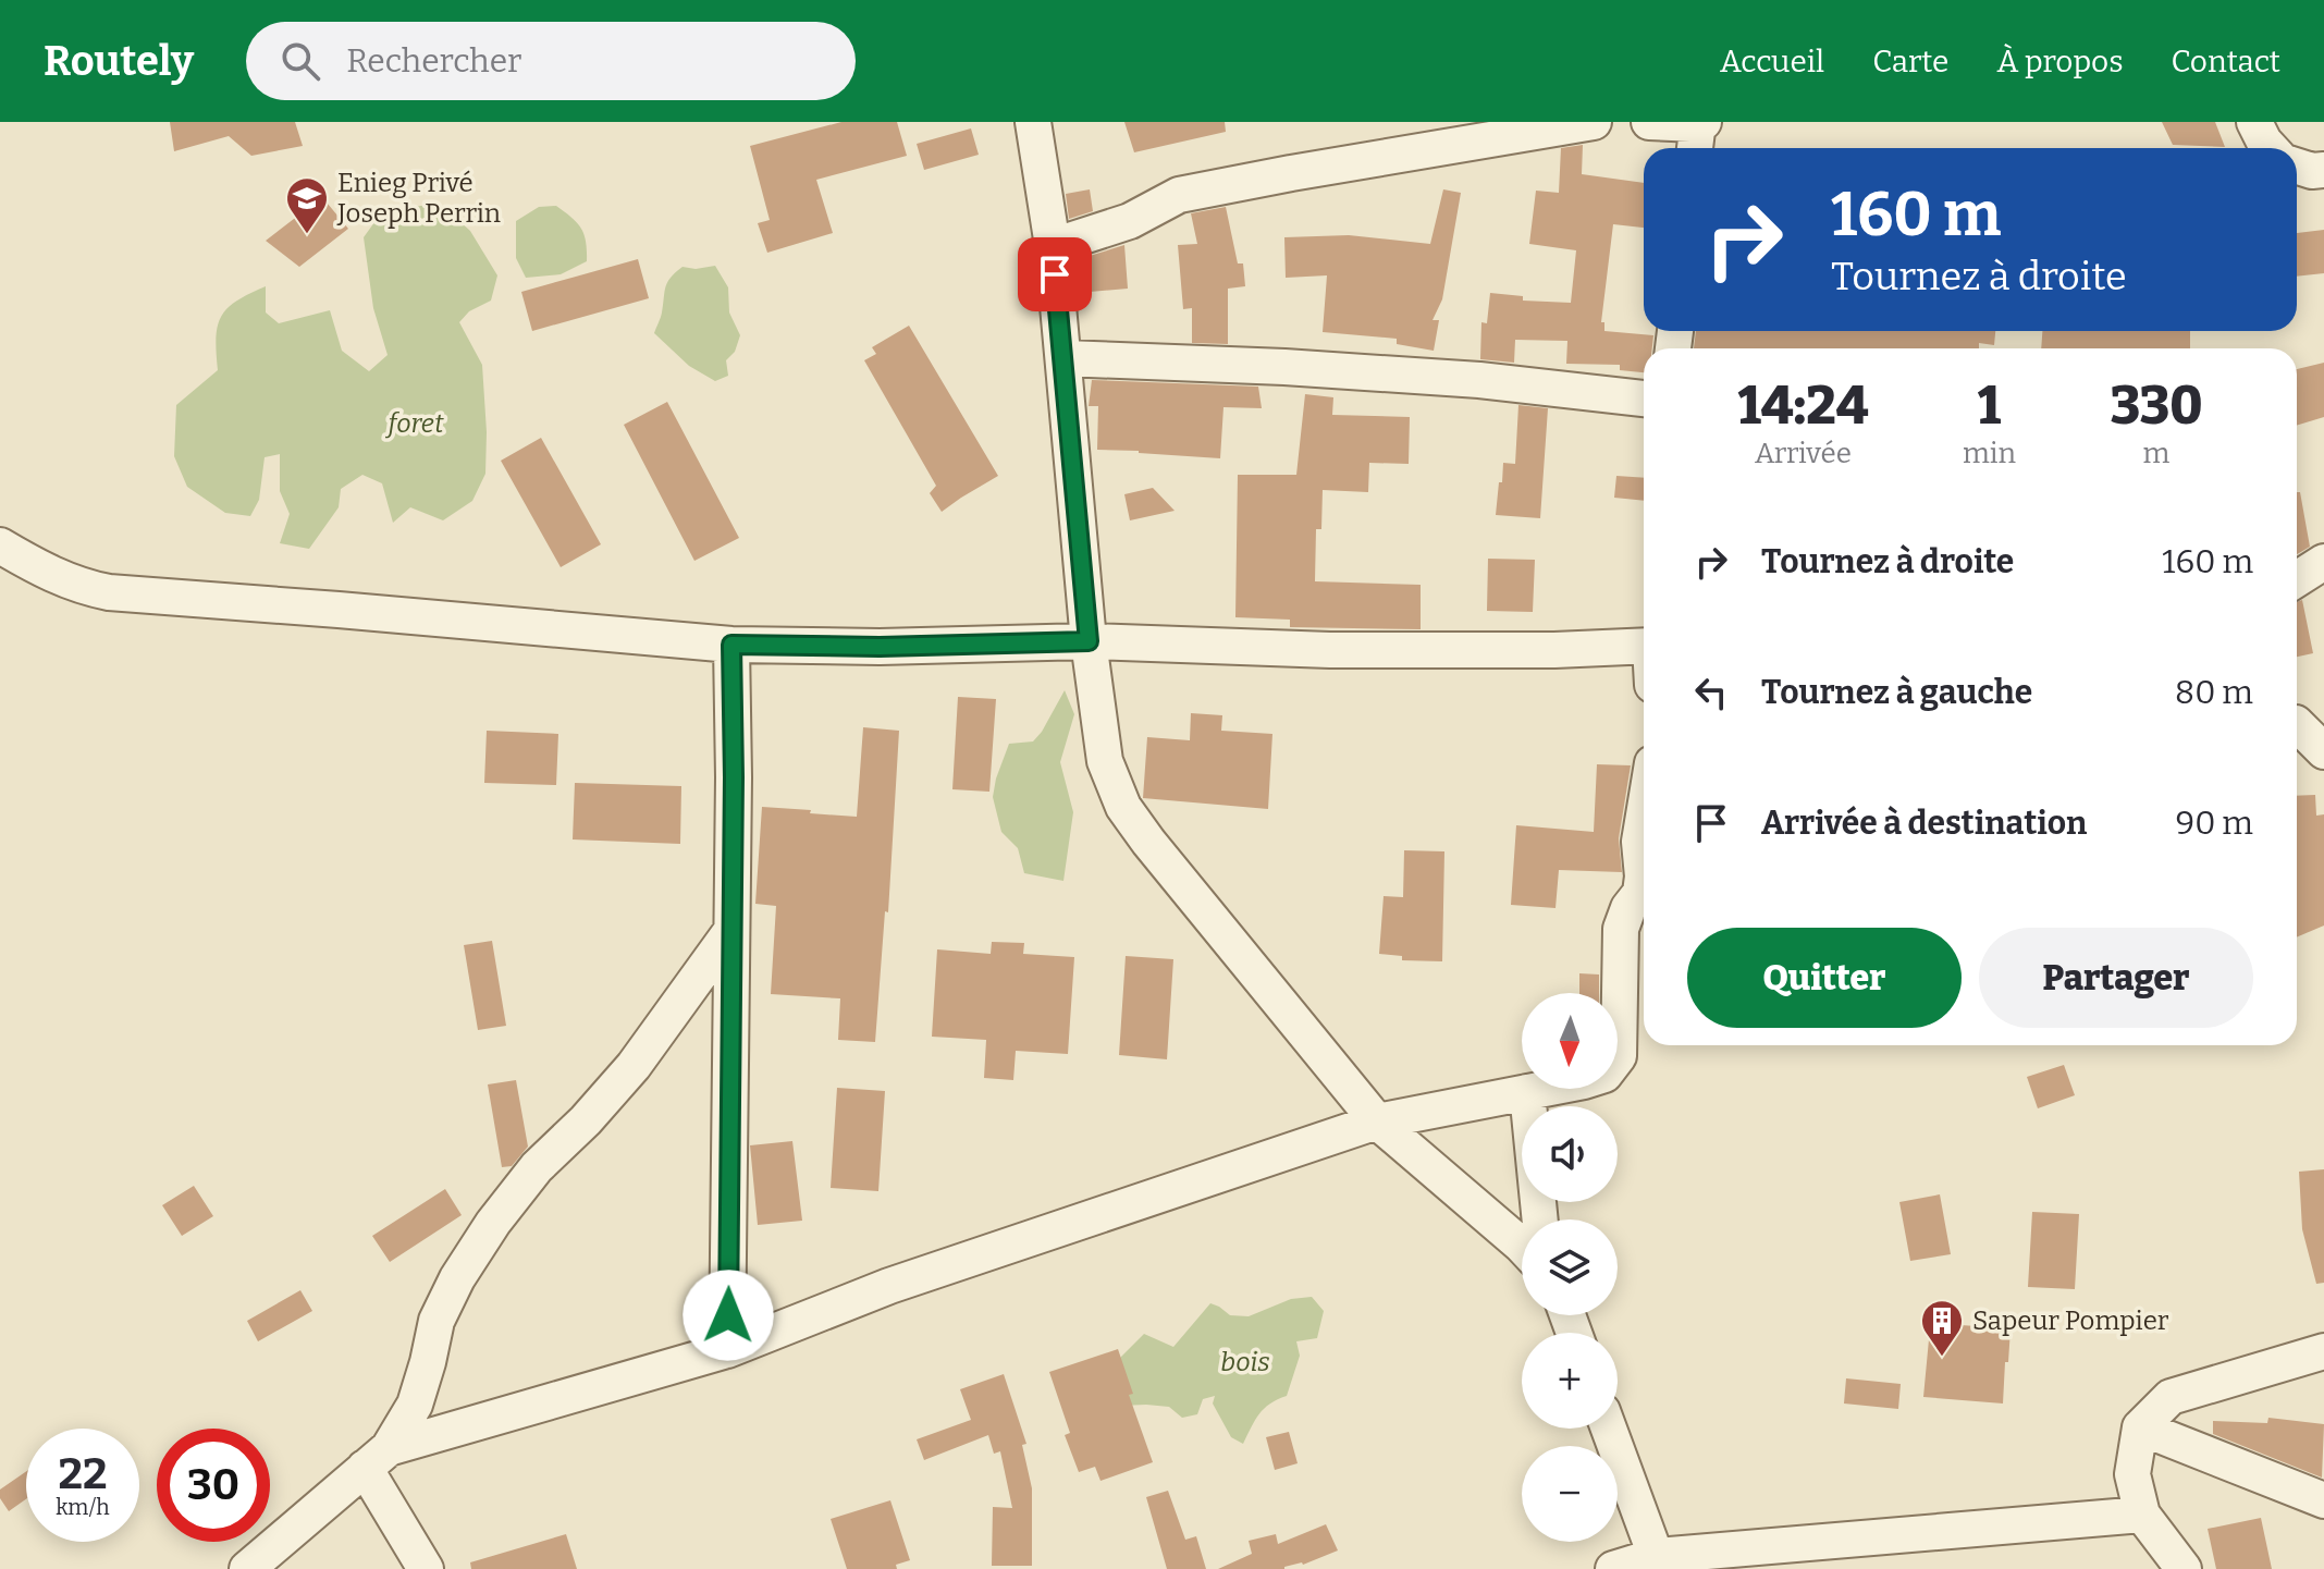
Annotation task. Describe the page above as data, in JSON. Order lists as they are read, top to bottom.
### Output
{
  "parks": ["foret", "bois"],
  "places": {
    "school or university": ["Enieg Privé Joseph Perrin"],
    "building": ["Sapeur Pompier"]
  },
  "north": "bottom",
  "page": {
    "header": "Routely",
    "search": "Rechercher",
    "nav": [
      "Accueil",
      "Carte",
      "À propos",
      "Contact"
    ],
    "turn": ["160 m", "Tournez à droite"],
    "eta": [
      "14:24",
      "Arrivée",
      "1",
      "min",
      "330",
      "m"
    ],
    "list": [
      {
        "name": "Tournez à droite",
        "value": "160 m"
      },
      {
        "name": "Tournez à gauche",
        "value": "80 m"
      },
      {
        "name": "Arrivée à destination",
        "value": "90 m"
      }
    ],
    "buttons": ["Quitter", "Partager"],
    "map_buttons": ["+", "−"],
    "speed": "22 km/h",
    "limit": "30"
  }
}
